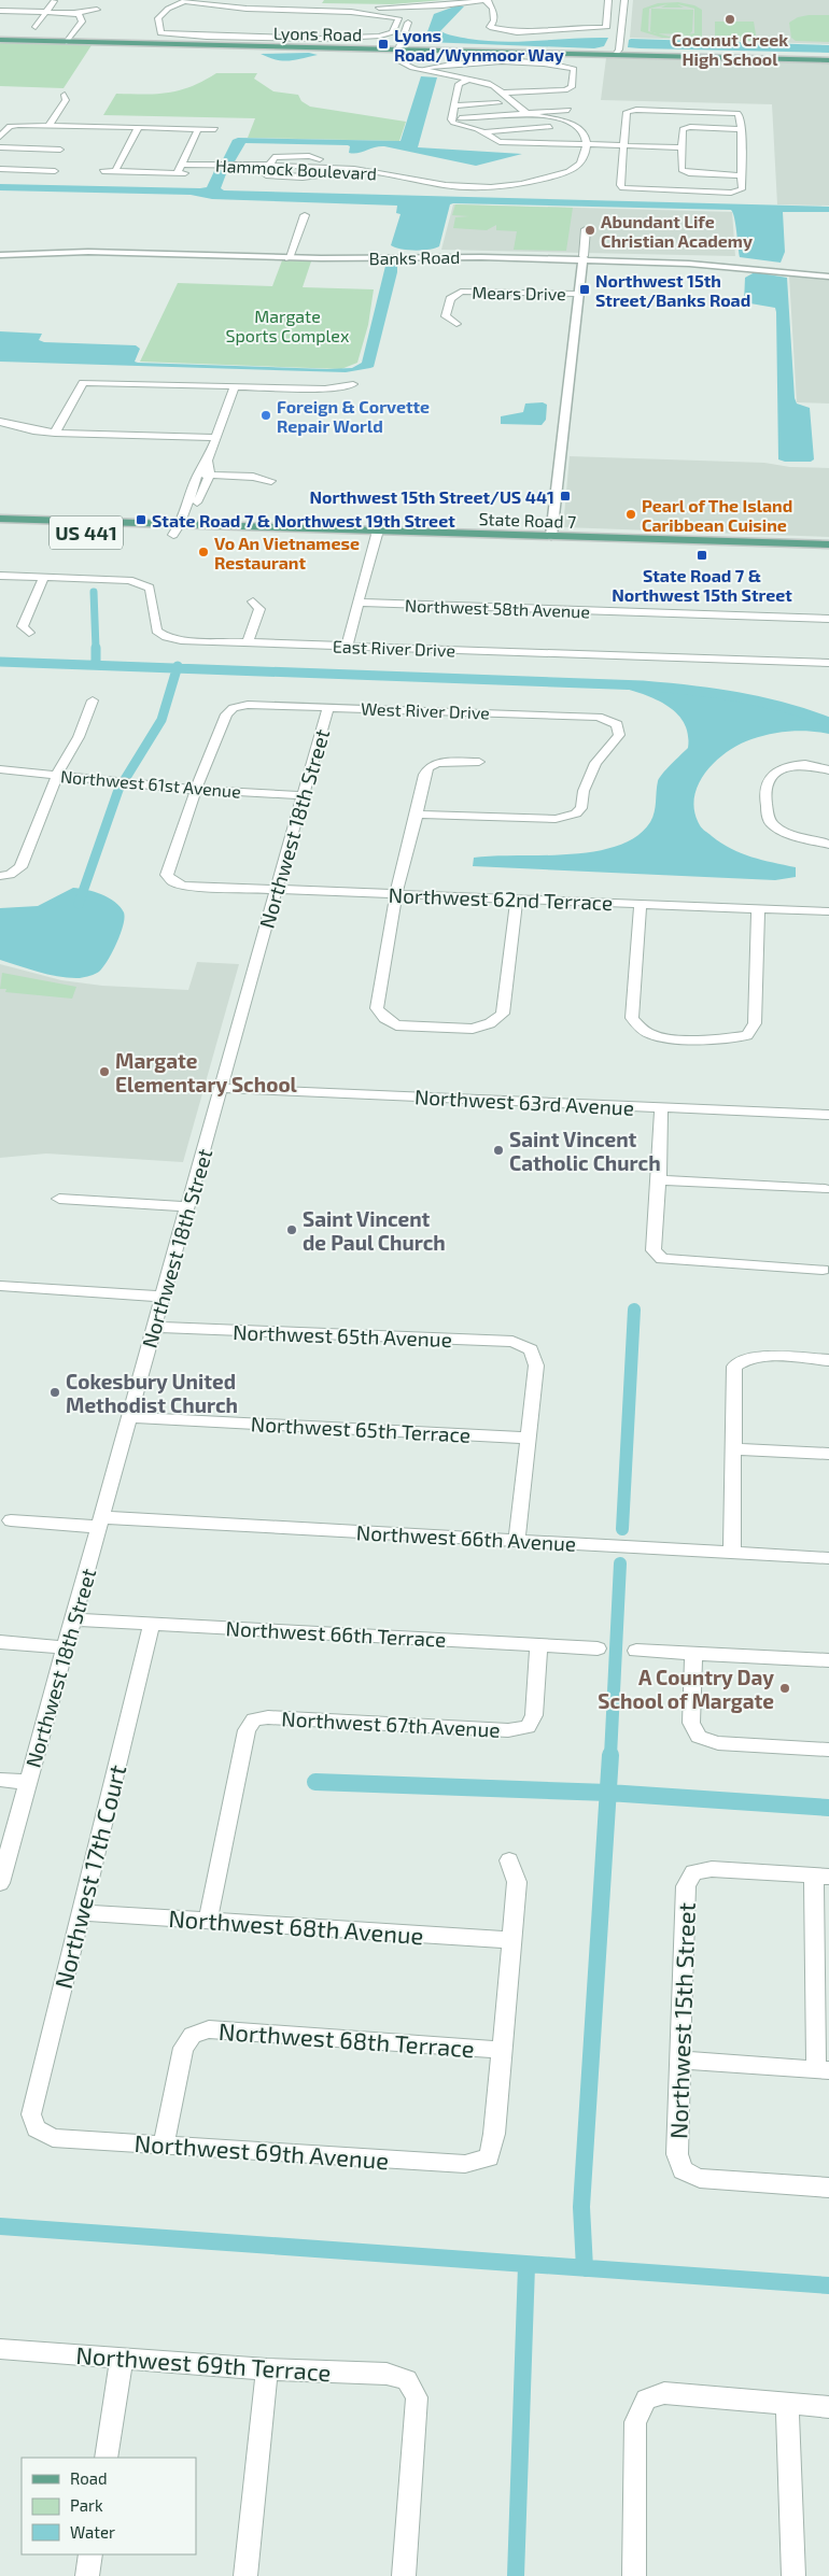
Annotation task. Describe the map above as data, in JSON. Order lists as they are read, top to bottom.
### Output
{
  "streets": {
    "main road": ["Lyons Road", "State Road 7", "US 441"],
    "street": [
      "Hammock Boulevard",
      "Banks Road",
      "Mears Drive",
      "Northwest 58th Avenue",
      "East River Drive",
      "West River Drive",
      "Northwest 61st Avenue",
      "Northwest 18th Street",
      "Northwest 62nd Terrace",
      "Northwest 63rd Avenue",
      "Northwest 65th Avenue",
      "Northwest 65th Terrace",
      "Northwest 66th Avenue",
      "Northwest 66th Terrace",
      "Northwest 67th Avenue",
      "Northwest 17th Court",
      "Northwest 68th Avenue",
      "Northwest 15th Street",
      "Northwest 68th Terrace",
      "Northwest 69th Avenue",
      "Northwest 69th Terrace"
    ]
  },
  "crossings": [
    ["West River Drive", "Northwest 18th Street"],
    ["Northwest 61st Avenue", "Northwest 18th Street"],
    ["Northwest 61st Avenue", "Northwest 62nd Terrace"],
    ["Northwest 18th Street", "Northwest 62nd Terrace"],
    ["Northwest 18th Street", "Northwest 63rd Avenue"],
    ["Northwest 18th Street", "Northwest 65th Avenue"],
    ["Northwest 18th Street", "Northwest 65th Terrace"],
    ["Northwest 18th Street", "Northwest 66th Avenue"],
    ["Northwest 18th Street", "Northwest 66th Terrace"],
    ["Northwest 65th Avenue", "Northwest 65th Terrace"],
    ["Northwest 66th Terrace", "Northwest 67th Avenue"],
    ["Northwest 66th Terrace", "Northwest 17th Court"],
    ["Northwest 67th Avenue", "Northwest 68th Avenue"],
    ["Northwest 17th Court", "Northwest 68th Avenue"],
    ["Northwest 17th Court", "Northwest 69th Avenue"],
    ["Northwest 68th Terrace", "Northwest 69th Avenue"]
  ],
  "parks": ["Margate Sports Complex"],
  "places": {
    "other": [
      "Coconut Creek High School",
      "Abundant Life Christian Academy",
      "Foreign & Corvette Repair World",
      "Pearl of The Island Caribbean Cuisine",
      "Vo An Vietnamese Restaurant",
      "Margate Elementary School",
      "Saint Vincent Catholic Church",
      "Saint Vincent de Paul Church",
      "Cokesbury United Methodist Church",
      "A Country Day School of Margate"
    ],
    "transit": [
      "Lyons Road/Wynmoor Way",
      "Northwest 15th Street/Banks Road",
      "Northwest 15th Street/US 441",
      "State Road 7 & Northwest 19th Street",
      "State Road 7 & Northwest 15th Street"
    ]
  },
  "legend": ["Road", "Park", "Water"]
}
